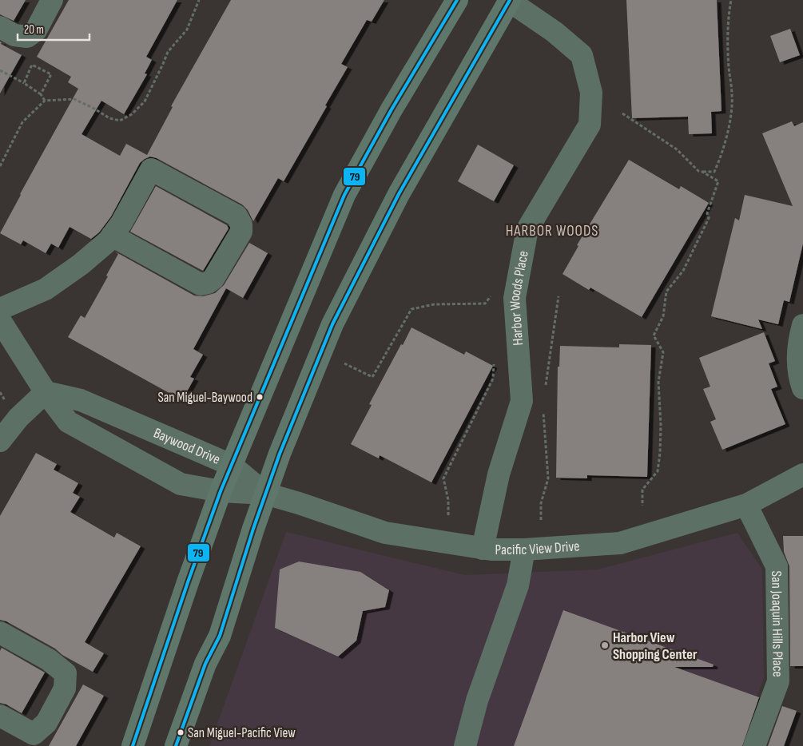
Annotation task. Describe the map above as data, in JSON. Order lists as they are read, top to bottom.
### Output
{
  "streets": {
    "street": [
      "Harbor Woods Place",
      "Baywood Drive",
      "Pacific View Drive",
      "San Joaquin Hills Place"
    ]
  },
  "crossings": [
    ["Harbor Woods Place", "Pacific View Drive"],
    ["Baywood Drive", "Pacific View Drive"],
    ["Pacific View Drive", "San Joaquin Hills Place"]
  ],
  "districts": ["HARBOR WOODS"],
  "places": ["San Miguel-Baywood", "Harbor View Shopping Center", "San Miguel-Pacific View"],
  "lines": ["transit line 79"],
  "scale_bar": "20 m"
}
